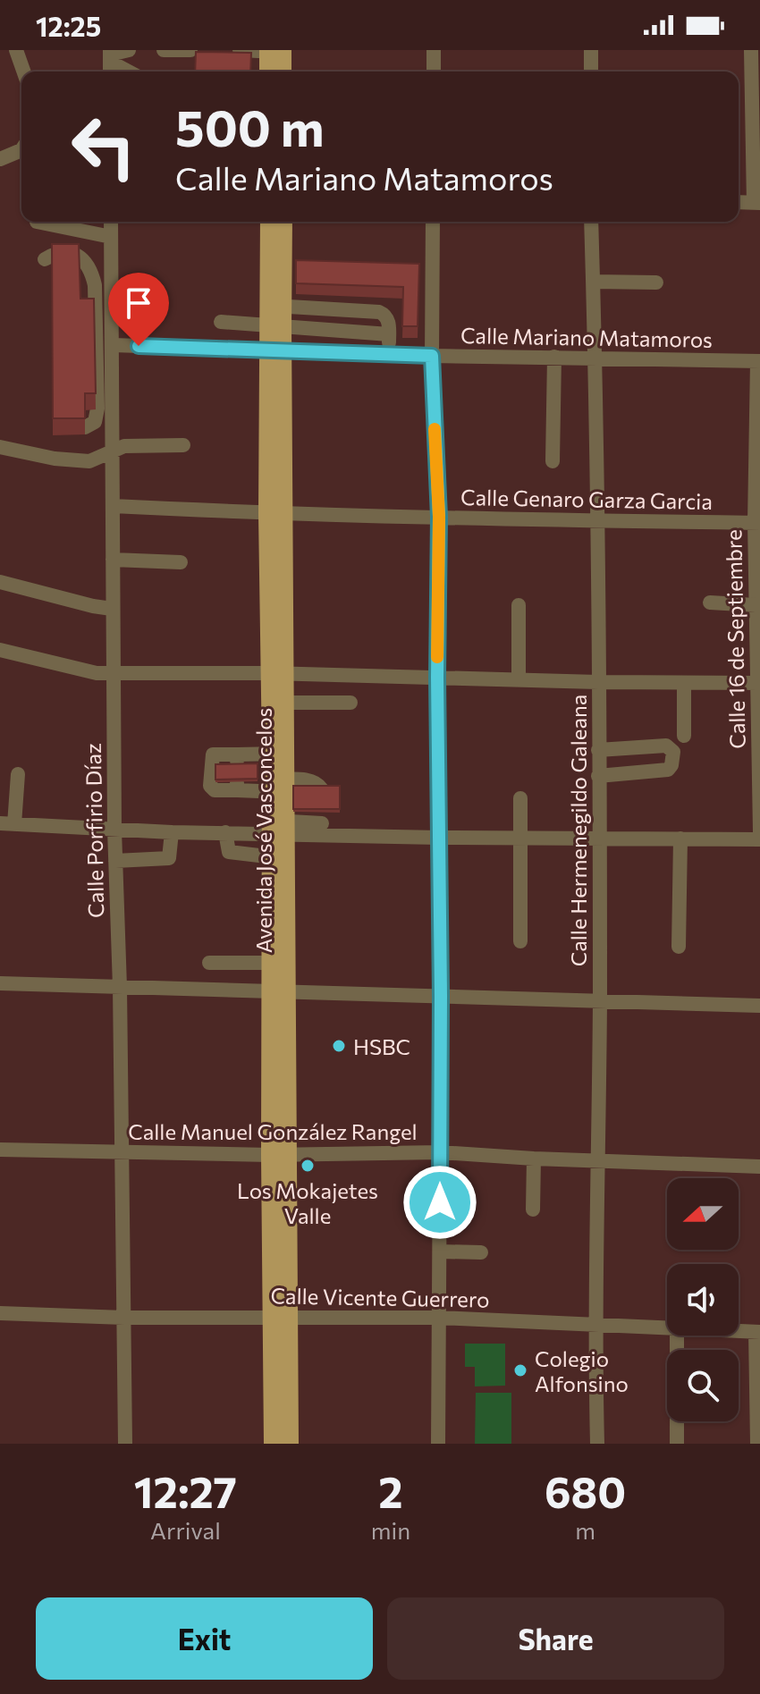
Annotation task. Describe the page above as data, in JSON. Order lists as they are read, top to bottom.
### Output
{
  "streets": {
    "main road": ["Avenida José Vasconcelos"],
    "street": [
      "Calle Mariano Matamoros",
      "Calle Genaro Garza Garcia",
      "Calle 16 de Septiembre",
      "Calle Porfirio Díaz",
      "Calle Hermenegildo Galeana",
      "Calle Manuel González Rangel",
      "Calle Vicente Guerrero"
    ]
  },
  "crossings": [
    ["Calle Mariano Matamoros", "Calle 16 de Septiembre"],
    ["Calle Mariano Matamoros", "Calle Porfirio Díaz"],
    ["Calle Mariano Matamoros", "Avenida José Vasconcelos"],
    ["Calle Mariano Matamoros", "Calle Hermenegildo Galeana"],
    ["Calle Genaro Garza Garcia", "Calle 16 de Septiembre"],
    ["Calle Genaro Garza Garcia", "Calle Porfirio Díaz"],
    ["Calle Genaro Garza Garcia", "Avenida José Vasconcelos"],
    ["Calle Genaro Garza Garcia", "Calle Hermenegildo Galeana"],
    ["Calle Porfirio Díaz", "Calle Manuel González Rangel"],
    ["Calle Porfirio Díaz", "Calle Vicente Guerrero"],
    ["Avenida José Vasconcelos", "Calle Manuel González Rangel"],
    ["Avenida José Vasconcelos", "Calle Vicente Guerrero"],
    ["Calle Hermenegildo Galeana", "Calle Manuel González Rangel"],
    ["Calle Hermenegildo Galeana", "Calle Vicente Guerrero"]
  ],
  "places": ["HSBC", "Los Mokajetes Valle", "Colegio Alfonsino"],
  "north": "left",
  "page": {
    "status": "12:25",
    "turn": ["500 m", "Calle Mariano Matamoros"],
    "eta": [
      "12:27",
      "Arrival",
      "2",
      "min",
      "680",
      "m"
    ],
    "buttons": ["Exit", "Share"]
  }
}
